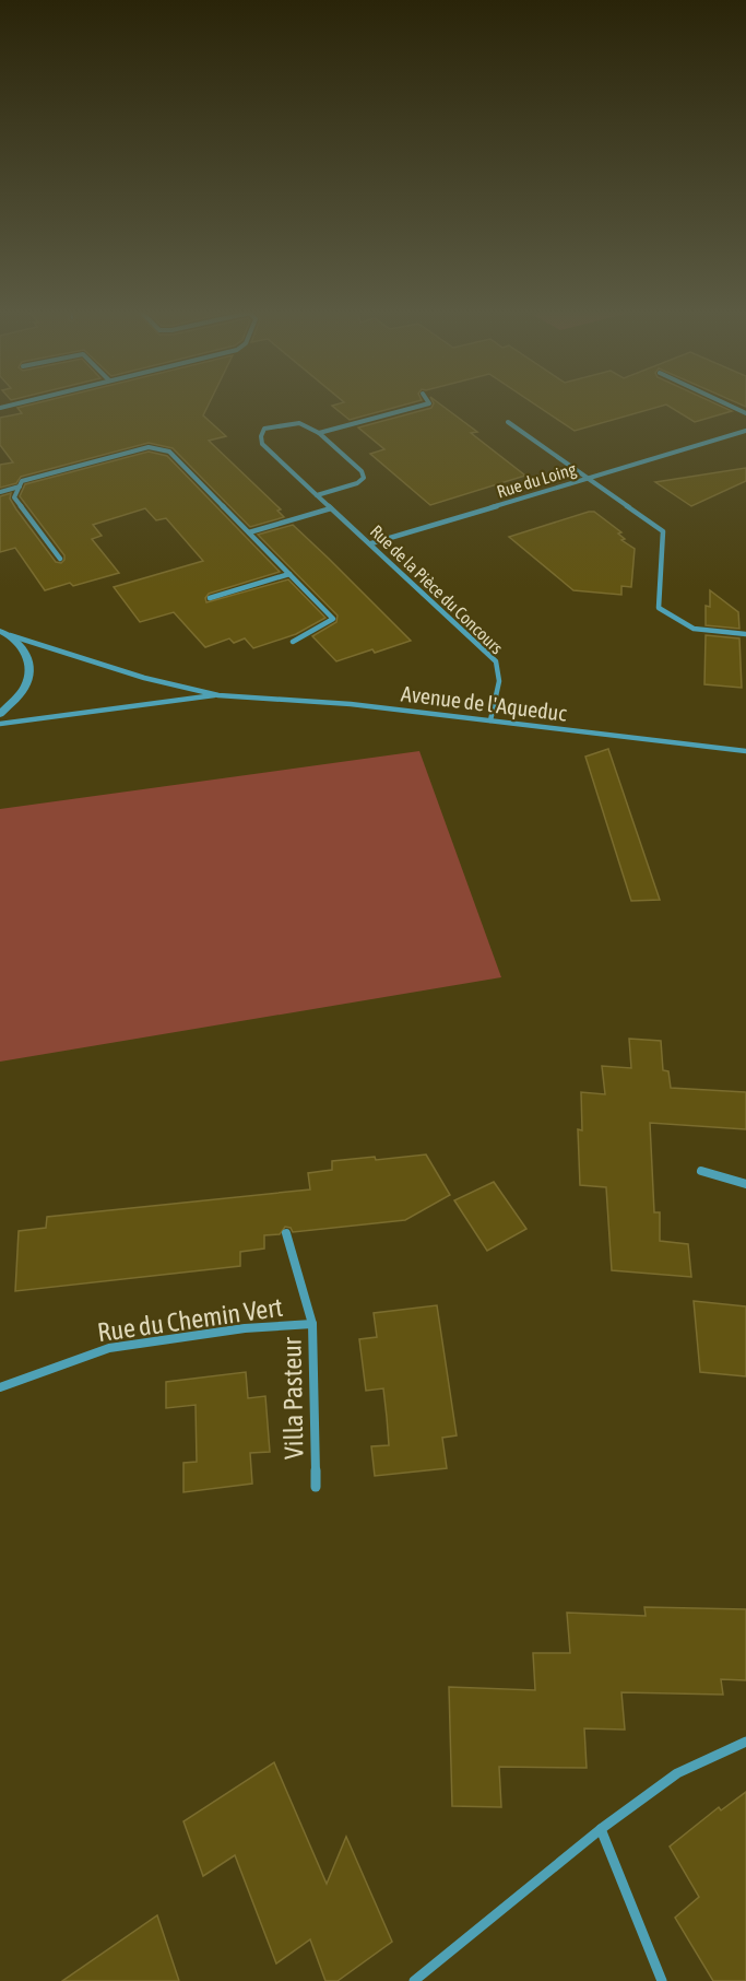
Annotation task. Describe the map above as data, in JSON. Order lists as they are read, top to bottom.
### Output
{
  "streets": {
    "street": [
      "Rue du Loing",
      "Rue de la Pièce du Concours",
      "Avenue de l'Aqueduc",
      "Rue du Chemin Vert",
      "Villa Pasteur"
    ]
  },
  "crossings": [
    ["Rue du Loing", "Rue de la Pièce du Concours"],
    ["Rue de la Pièce du Concours", "Avenue de l'Aqueduc"],
    ["Rue du Chemin Vert", "Villa Pasteur"]
  ]
}
